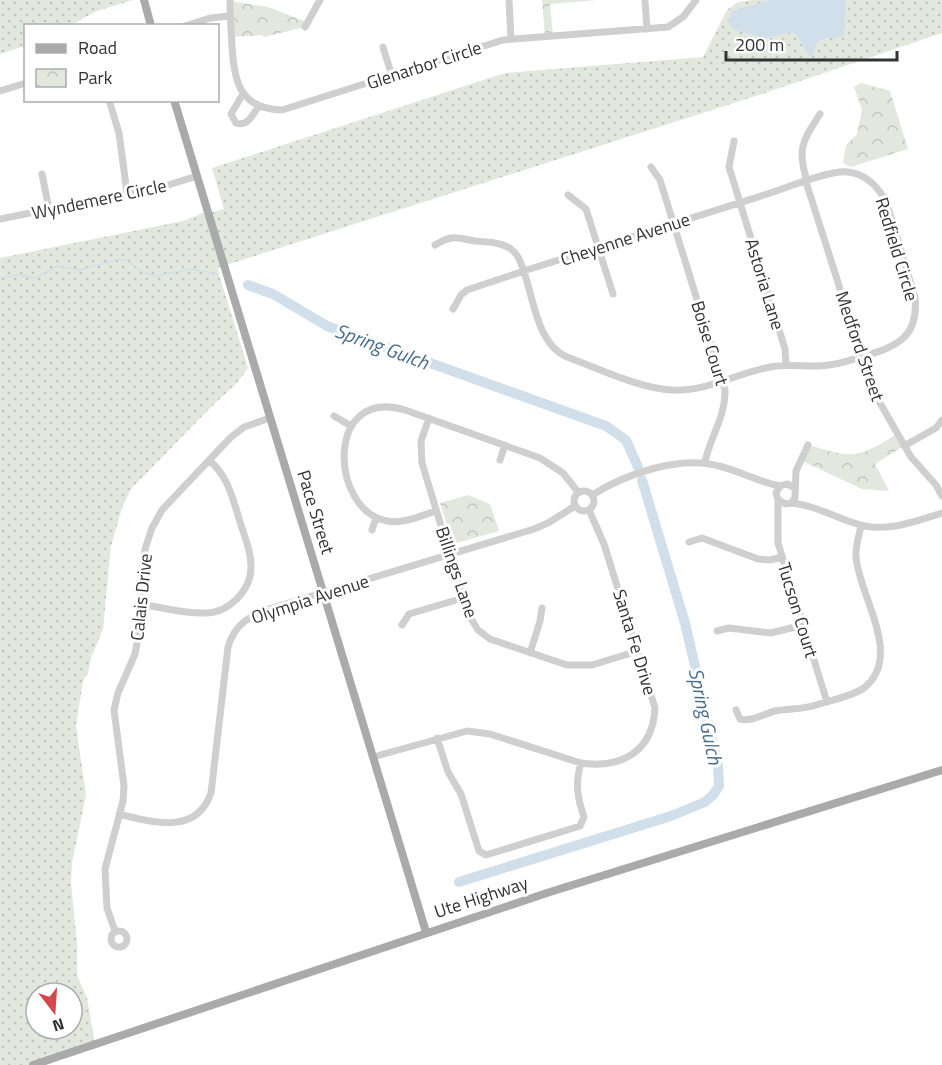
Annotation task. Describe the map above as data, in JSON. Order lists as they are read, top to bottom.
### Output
{
  "streets": {
    "main road": ["Pace Street", "Ute Highway"],
    "street": [
      "Glenarbor Circle",
      "Wyndemere Circle",
      "Cheyenne Avenue",
      "Redfield Circle",
      "Astoria Lane",
      "Boise Court",
      "Medford Street",
      "Billings Lane",
      "Calais Drive",
      "Olympia Avenue",
      "Tucson Court",
      "Santa Fe Drive"
    ]
  },
  "crossings": [
    ["Wyndemere Circle", "Pace Street"],
    ["Cheyenne Avenue", "Redfield Circle"],
    ["Cheyenne Avenue", "Astoria Lane"],
    ["Cheyenne Avenue", "Boise Court"],
    ["Cheyenne Avenue", "Medford Street"],
    ["Redfield Circle", "Astoria Lane"],
    ["Redfield Circle", "Boise Court"],
    ["Redfield Circle", "Medford Street"],
    ["Pace Street", "Calais Drive"],
    ["Pace Street", "Olympia Avenue"],
    ["Pace Street", "Santa Fe Drive"],
    ["Pace Street", "Ute Highway"],
    ["Billings Lane", "Olympia Avenue"],
    ["Billings Lane", "Santa Fe Drive"],
    ["Calais Drive", "Olympia Avenue"],
    ["Olympia Avenue", "Santa Fe Drive"]
  ],
  "water": ["Spring Gulch"],
  "legend": ["Road", "Park"],
  "scale_bar": "200 m",
  "north": "bottom"
}
